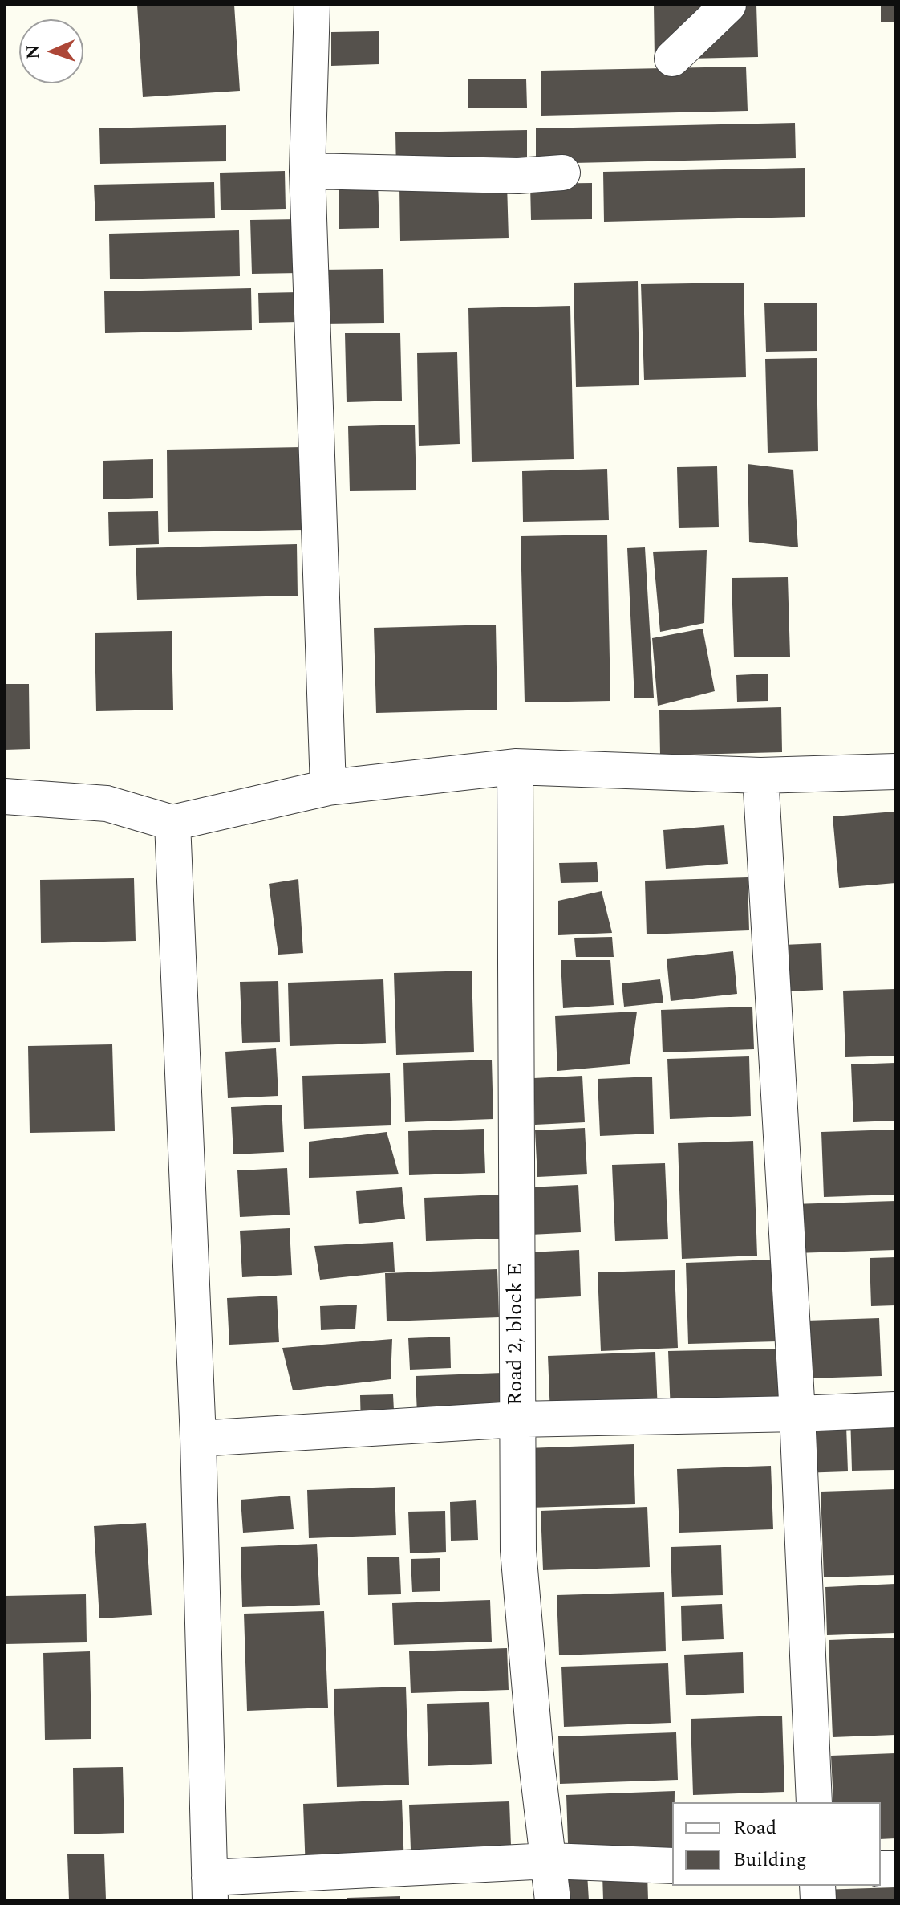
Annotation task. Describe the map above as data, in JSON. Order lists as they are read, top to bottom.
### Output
{
  "streets": {
    "street": ["Road 2, block E"]
  },
  "legend": ["Road", "Building"],
  "north": "left"
}
